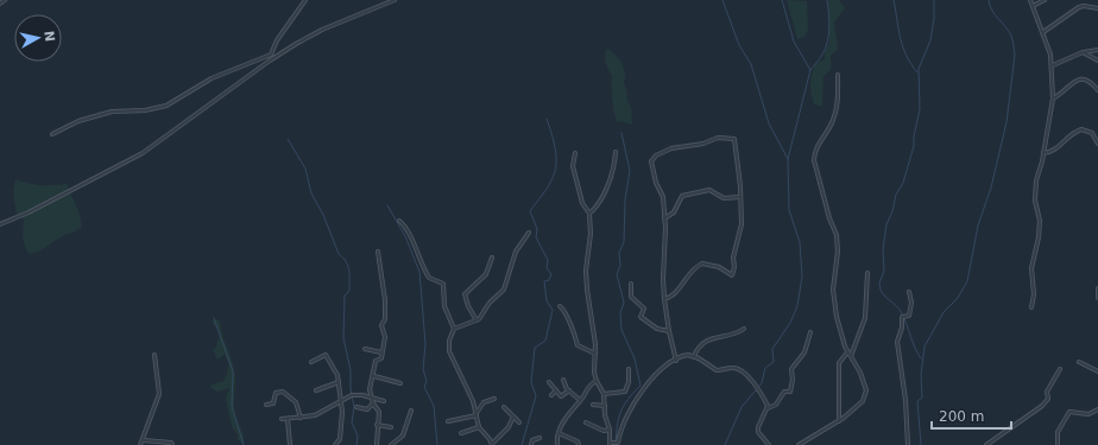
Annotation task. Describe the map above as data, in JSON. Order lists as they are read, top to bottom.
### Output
{
  "scale_bar": "200 m",
  "north": "right"
}
